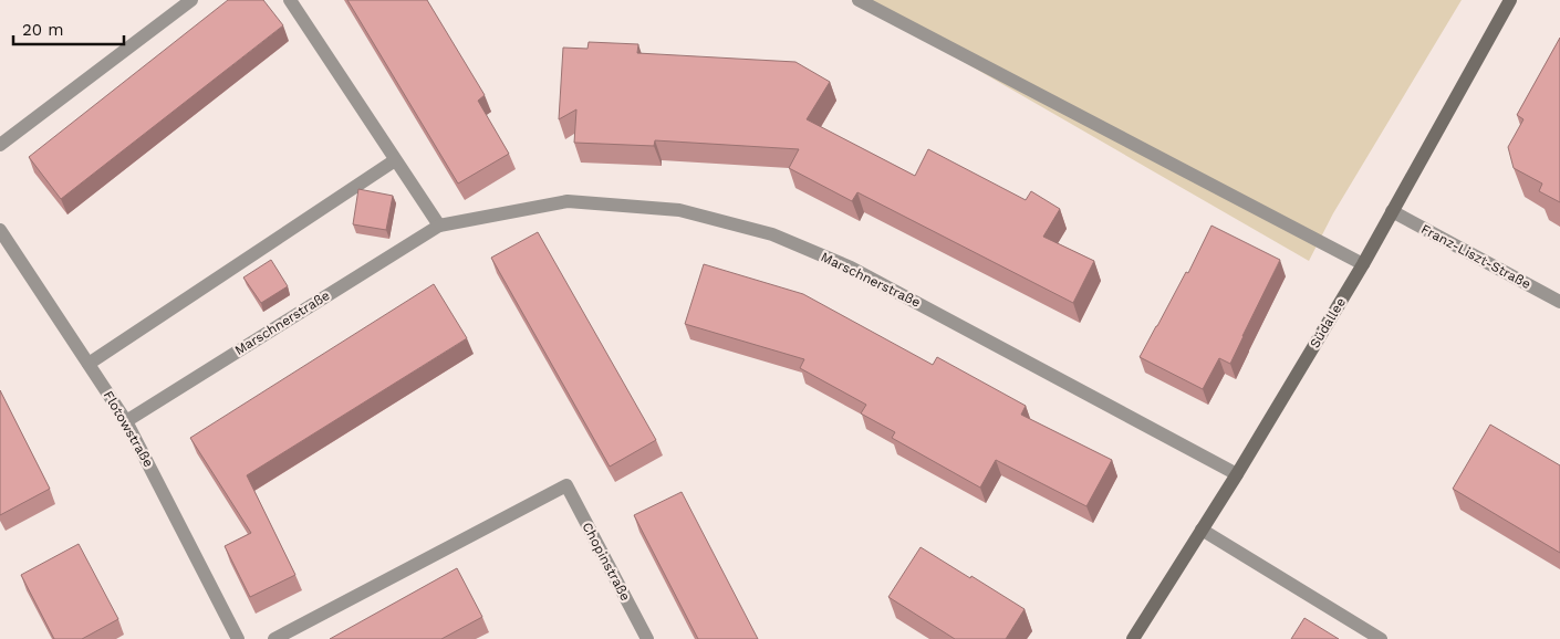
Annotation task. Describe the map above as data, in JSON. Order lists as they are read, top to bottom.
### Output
{
  "streets": {
    "street": [
      "Franz-Liszt-Straße",
      "Marschnerstraße",
      "Südallee",
      "Flotowstraße",
      "Chopinstraße"
    ]
  },
  "crossings": [
    ["Franz-Liszt-Straße", "Südallee"],
    ["Marschnerstraße", "Südallee"],
    ["Marschnerstraße", "Flotowstraße"]
  ],
  "scale_bar": "20 m"
}
